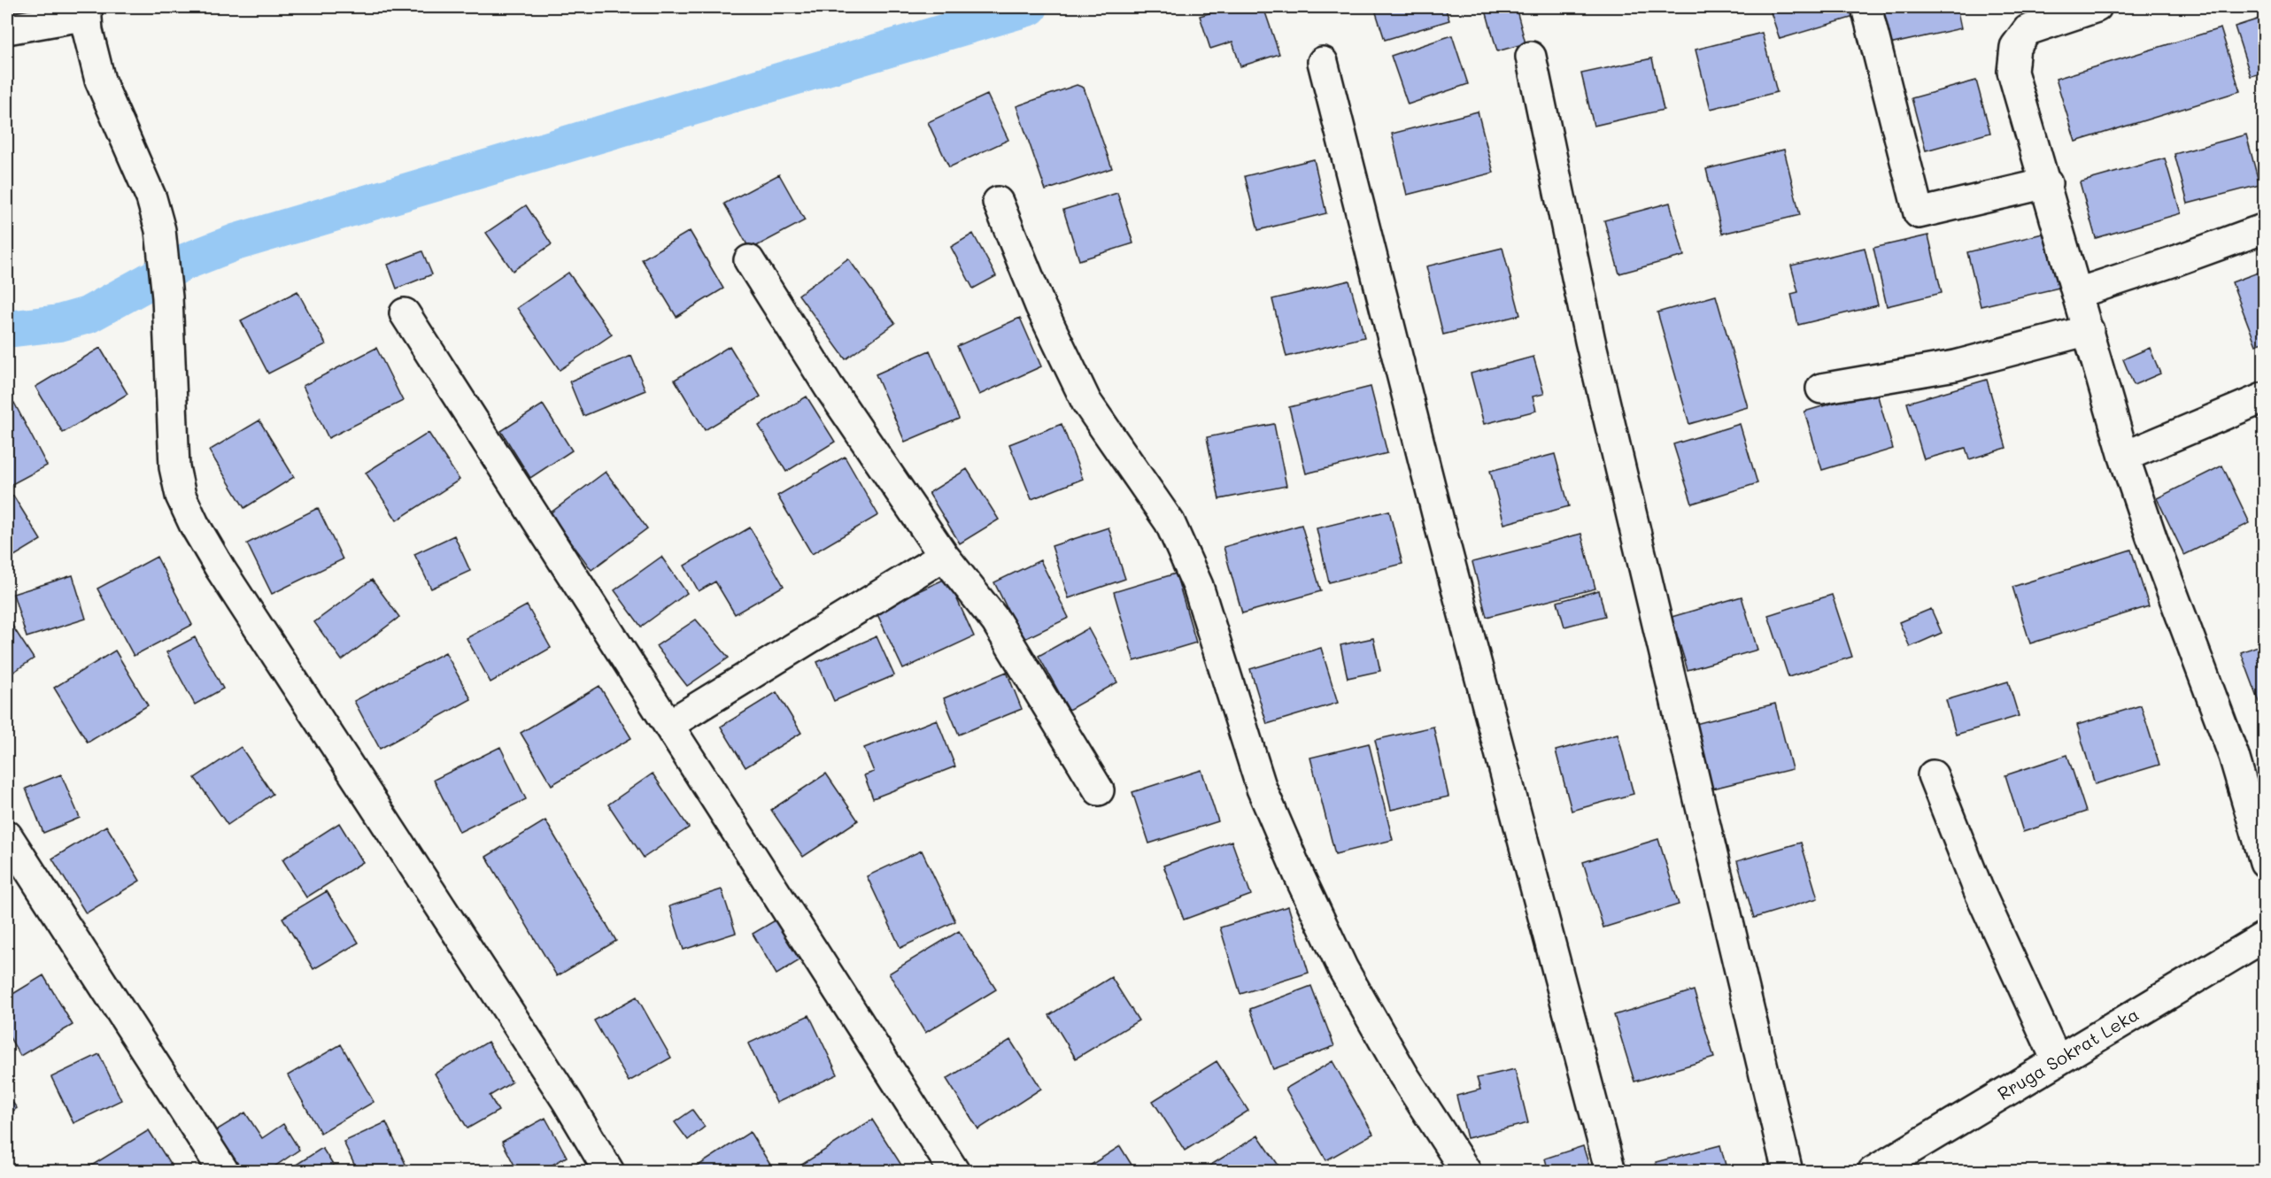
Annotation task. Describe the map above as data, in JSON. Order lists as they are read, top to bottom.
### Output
{
  "streets": {
    "street": ["Rruga Sokrat Leka"]
  }
}
